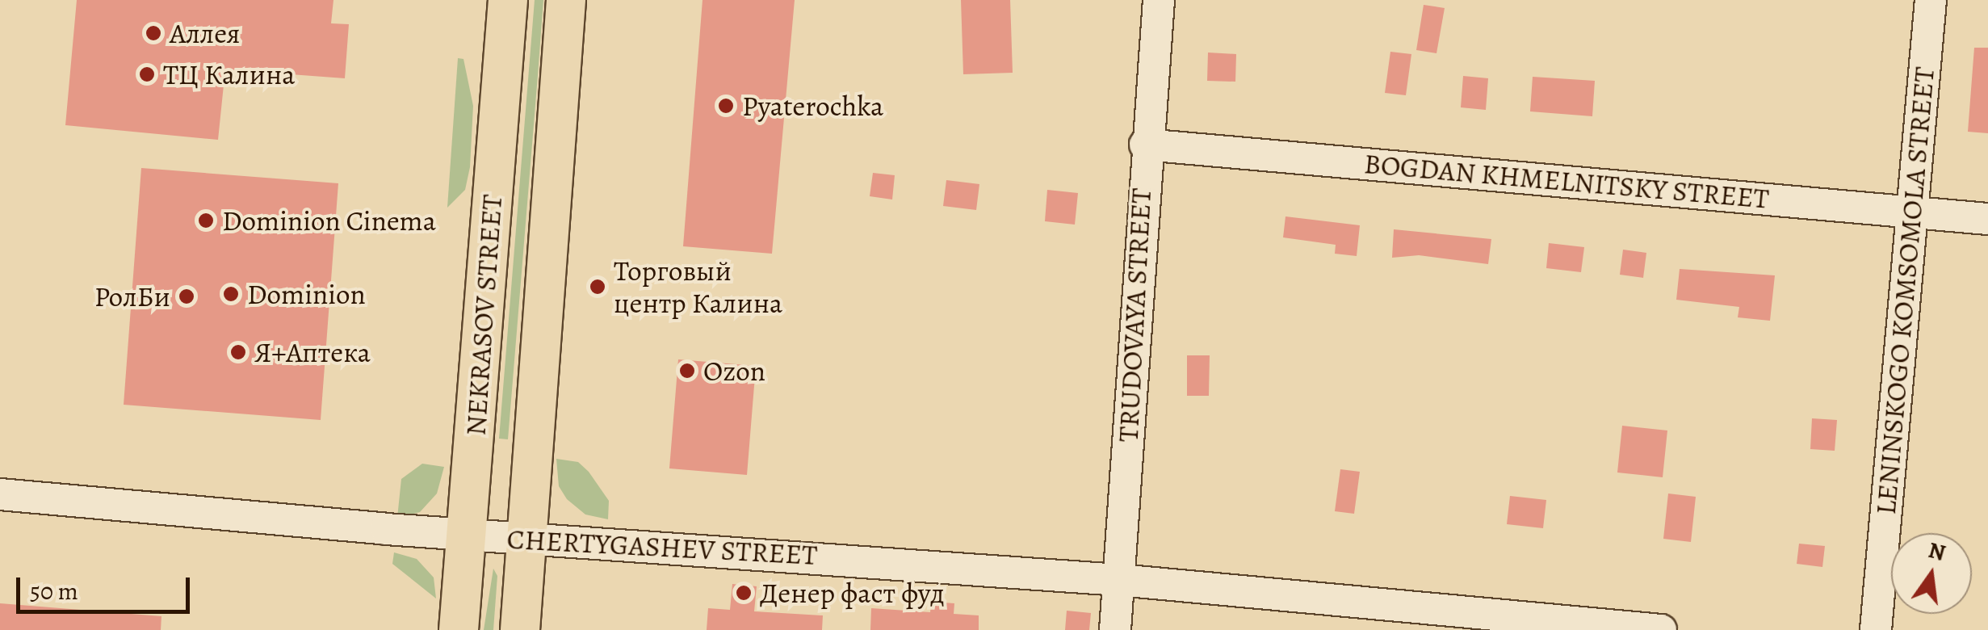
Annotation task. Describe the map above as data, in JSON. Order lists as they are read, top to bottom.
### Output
{
  "streets": {
    "main road": ["NEKRASOV STREET"],
    "street": [
      "BOGDAN KHMELNITSKY STREET",
      "LENINSKOGO KOMSOMOLA STREET",
      "TRUDOVAYA STREET",
      "CHERTYGASHEV STREET"
    ]
  },
  "crossings": [
    ["BOGDAN KHMELNITSKY STREET", "LENINSKOGO KOMSOMOLA STREET"],
    ["BOGDAN KHMELNITSKY STREET", "TRUDOVAYA STREET"],
    ["NEKRASOV STREET", "CHERTYGASHEV STREET"],
    ["TRUDOVAYA STREET", "CHERTYGASHEV STREET"]
  ],
  "places": [
    "Аллея",
    "ТЦ Калина",
    "Pyaterochka",
    "Dominion Cinema",
    "Торговый центр Калина",
    "Dominion",
    "РолБи",
    "Я+Аптека",
    "Ozon",
    "Денер фаст фуд"
  ],
  "scale_bar": "50 m",
  "north": "top"
}
